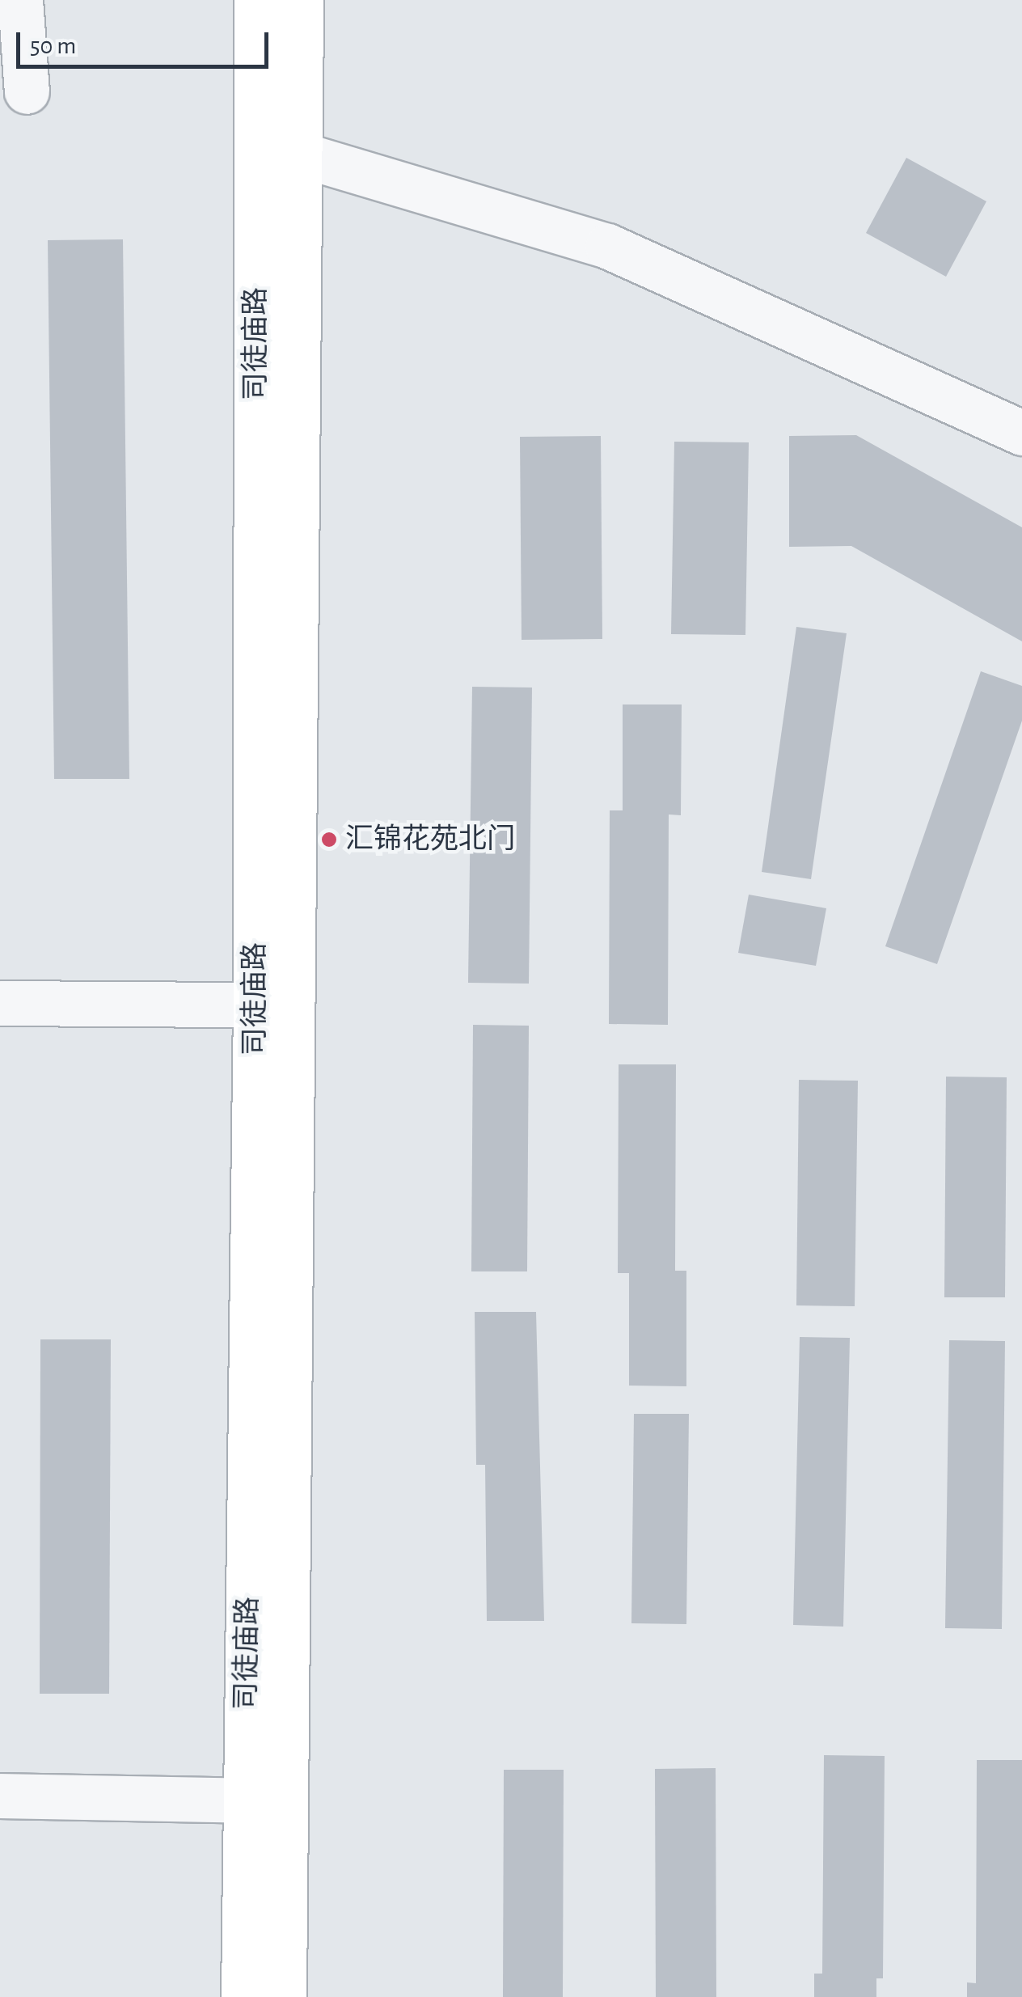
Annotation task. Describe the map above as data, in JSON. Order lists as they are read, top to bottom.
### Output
{
  "streets": {
    "main road": ["司徒庙路"]
  },
  "places": ["汇锦花苑北门"],
  "scale_bar": "50 m"
}
